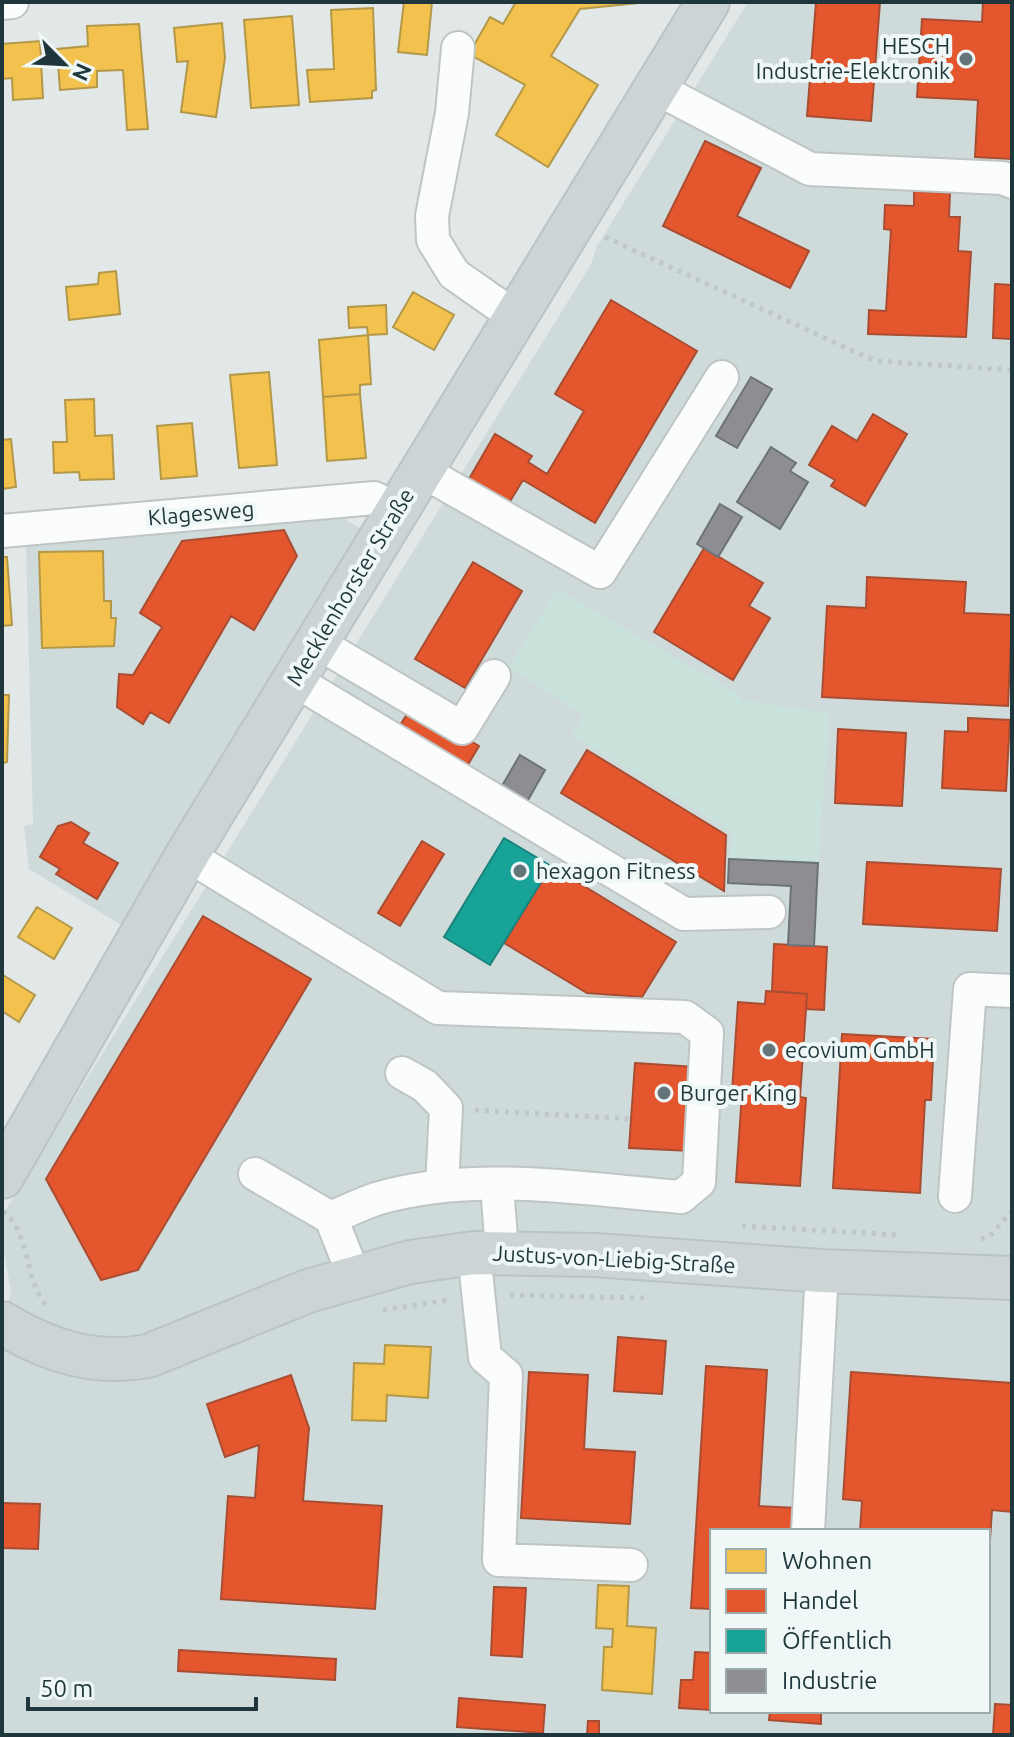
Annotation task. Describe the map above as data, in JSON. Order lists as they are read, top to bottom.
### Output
{
  "streets": {
    "main road": ["Mecklenhorster Straße", "Justus-von-Liebig-Straße"],
    "street": ["Klagesweg"]
  },
  "crossings": [
    ["Klagesweg", "Mecklenhorster Straße"]
  ],
  "places": [
    "HESCH Industrie-Elektronik",
    "hexagon Fitness",
    "ecovium GmbH",
    "Burger King"
  ],
  "legend": [
    "Wohnen",
    "Handel",
    "Öffentlich",
    "Industrie"
  ],
  "scale_bar": "50 m",
  "north": "bottom right"
}
